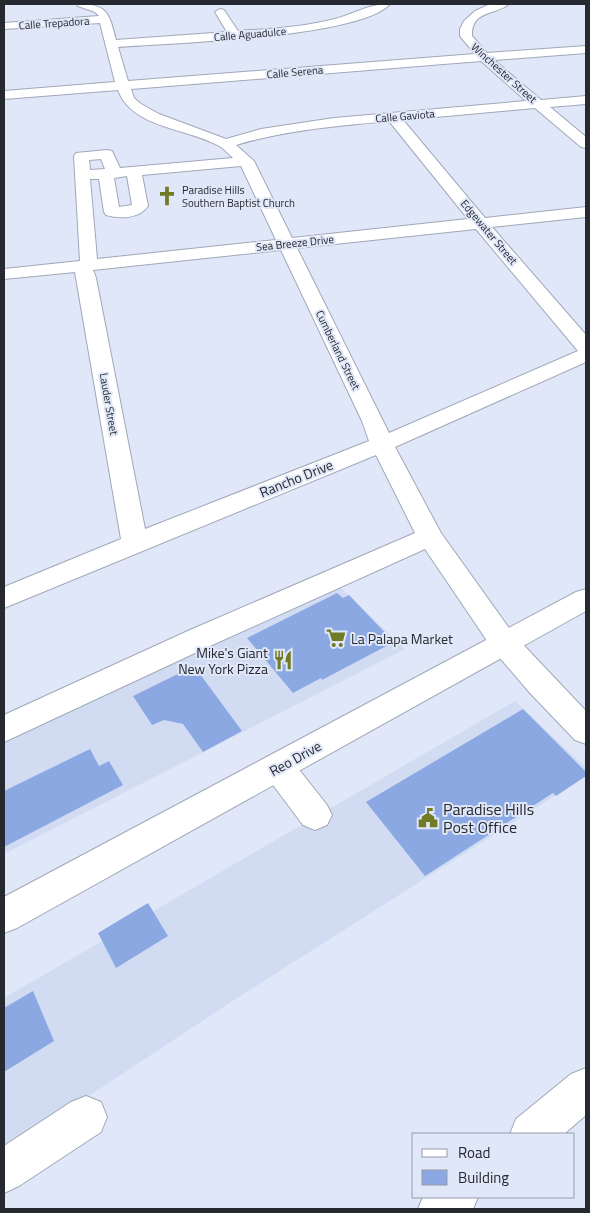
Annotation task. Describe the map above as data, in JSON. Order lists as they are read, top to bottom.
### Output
{
  "streets": {
    "street": [
      "Calle Trepadora",
      "Calle Aguadulce",
      "Calle Serena",
      "Winchester Street",
      "Calle Gaviota",
      "Edgewater Street",
      "Sea Breeze Drive",
      "Cumberland Street",
      "Lauder Street",
      "Rancho Drive",
      "Reo Drive"
    ]
  },
  "crossings": [
    ["Calle Trepadora", "Cumberland Street"],
    ["Calle Aguadulce", "Cumberland Street"],
    ["Calle Serena", "Winchester Street"],
    ["Calle Serena", "Cumberland Street"],
    ["Winchester Street", "Calle Gaviota"],
    ["Calle Gaviota", "Edgewater Street"],
    ["Calle Gaviota", "Cumberland Street"],
    ["Edgewater Street", "Sea Breeze Drive"],
    ["Sea Breeze Drive", "Cumberland Street"],
    ["Sea Breeze Drive", "Lauder Street"],
    ["Cumberland Street", "Rancho Drive"],
    ["Cumberland Street", "Reo Drive"],
    ["Lauder Street", "Rancho Drive"]
  ],
  "places": {
    "church": ["Paradise Hills Southern Baptist Church"],
    "supermarket": ["La Palapa Market"],
    "restaurant": ["Mike's Giant New York Pizza"],
    "public building": ["Paradise Hills Post Office"]
  },
  "legend": ["Road", "Building"]
}
